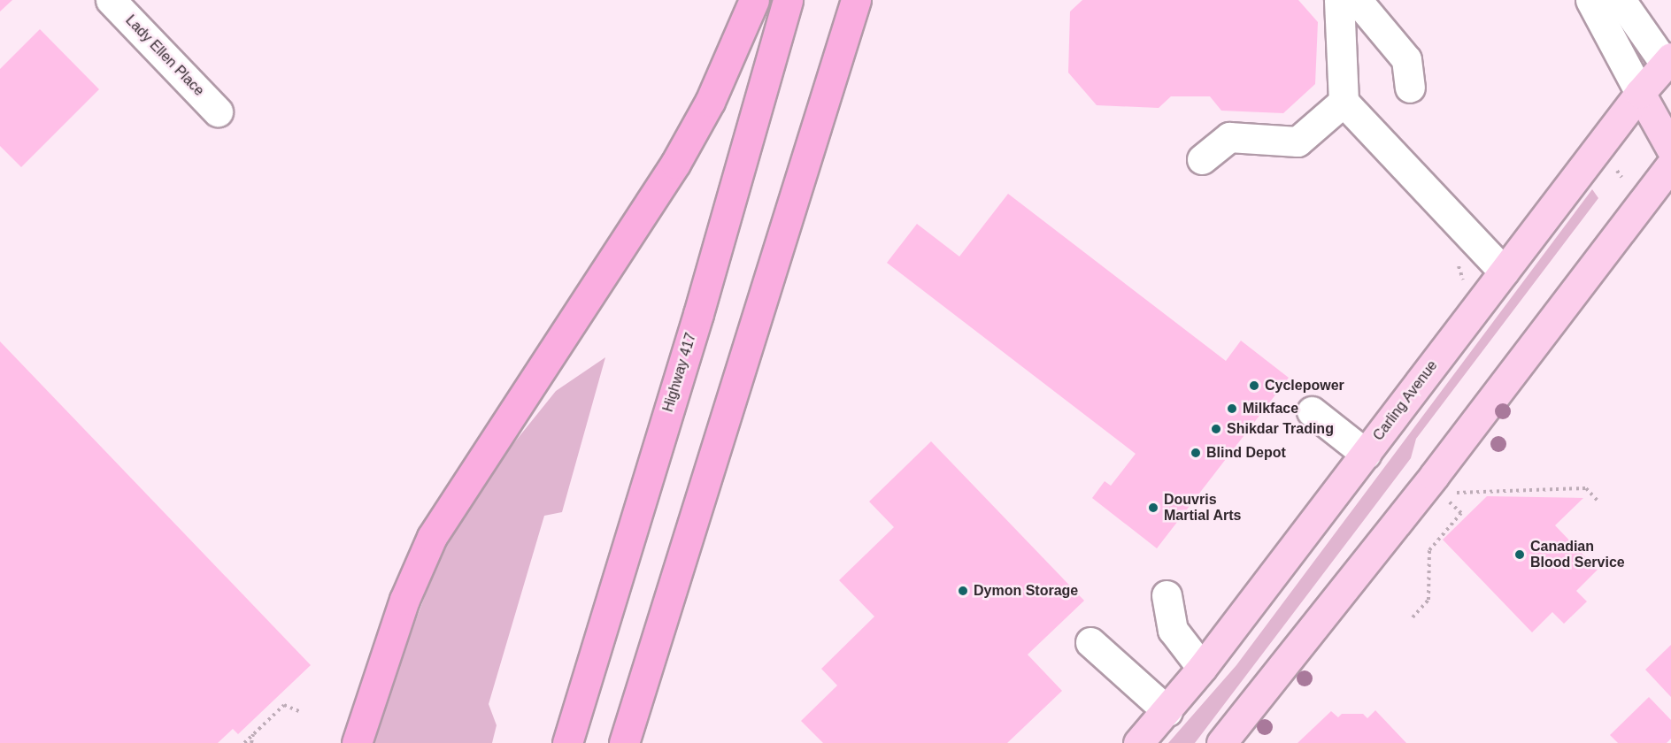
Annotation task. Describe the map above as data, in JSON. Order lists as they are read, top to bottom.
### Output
{
  "streets": {
    "highway": ["Highway 417"],
    "main road": ["Carling Avenue"],
    "street": ["Lady Ellen Place"]
  },
  "places": [
    "Cyclepower",
    "Milkface",
    "Shikdar Trading",
    "Blind Depot",
    "Douvris Martial Arts",
    "Canadian Blood Service",
    "Dymon Storage"
  ]
}
